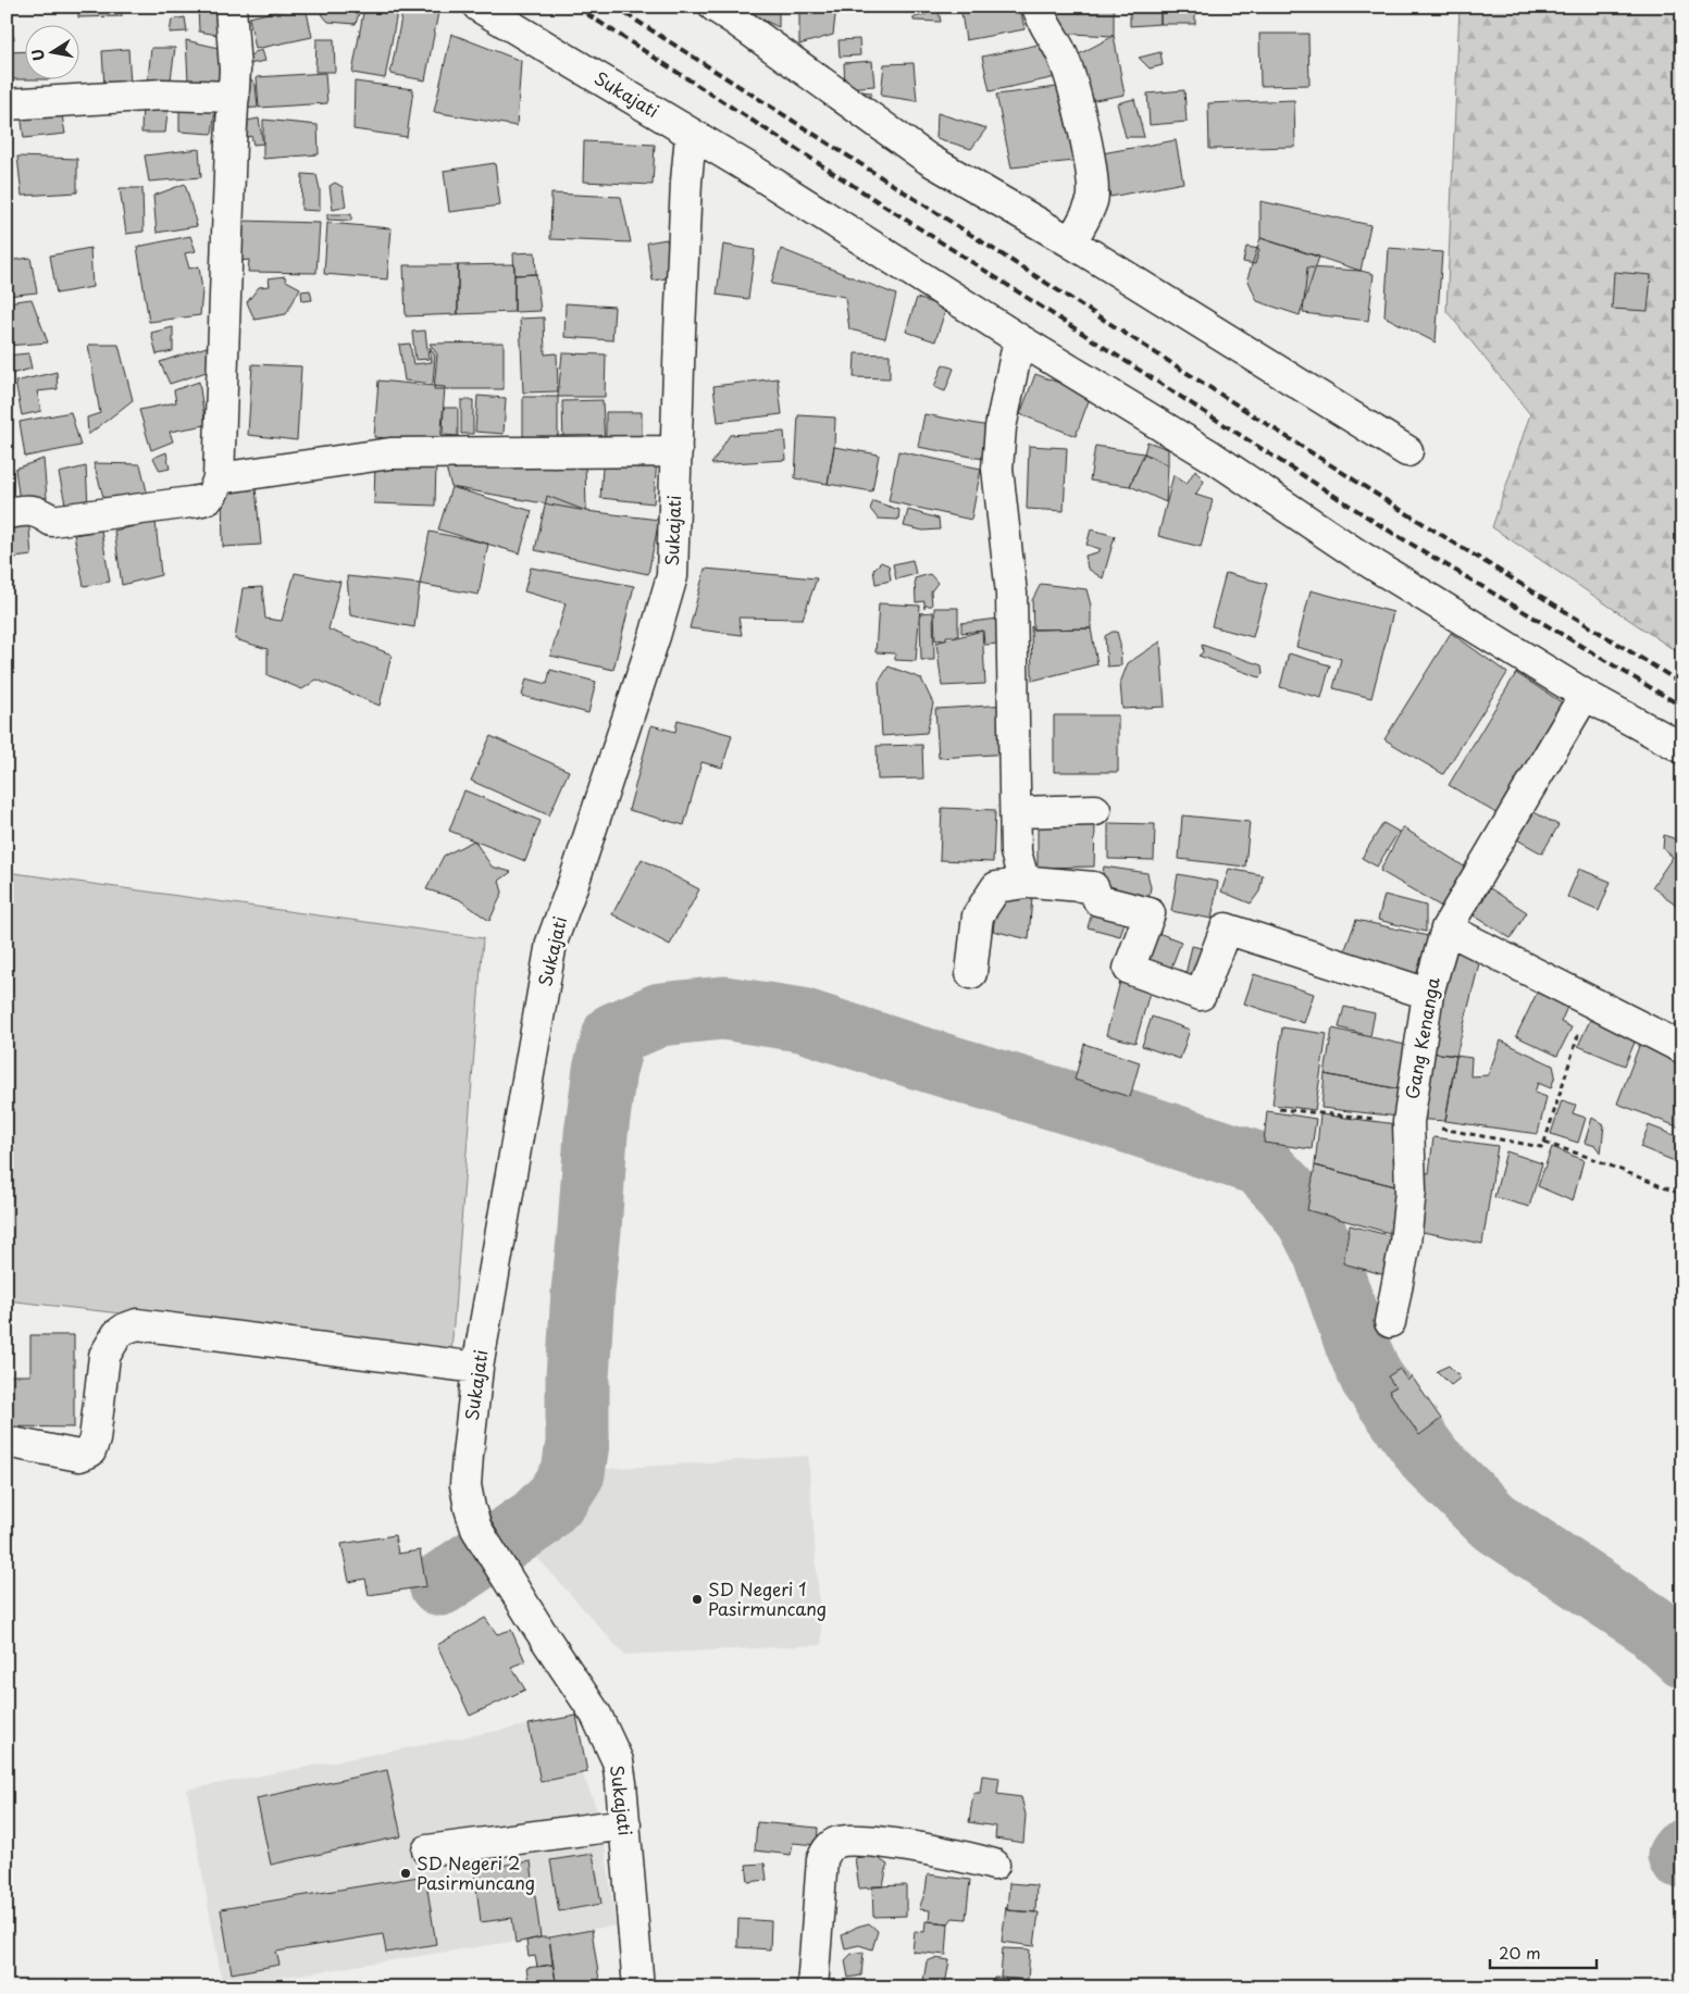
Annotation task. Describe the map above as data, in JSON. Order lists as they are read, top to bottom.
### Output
{
  "streets": {
    "street": ["Sukajati", "Gang Kenanga"]
  },
  "places": ["SD Negeri 1 Pasirmuncang", "SD Negeri 2 Pasirmuncang"],
  "scale_bar": "20 m",
  "north": "left"
}
